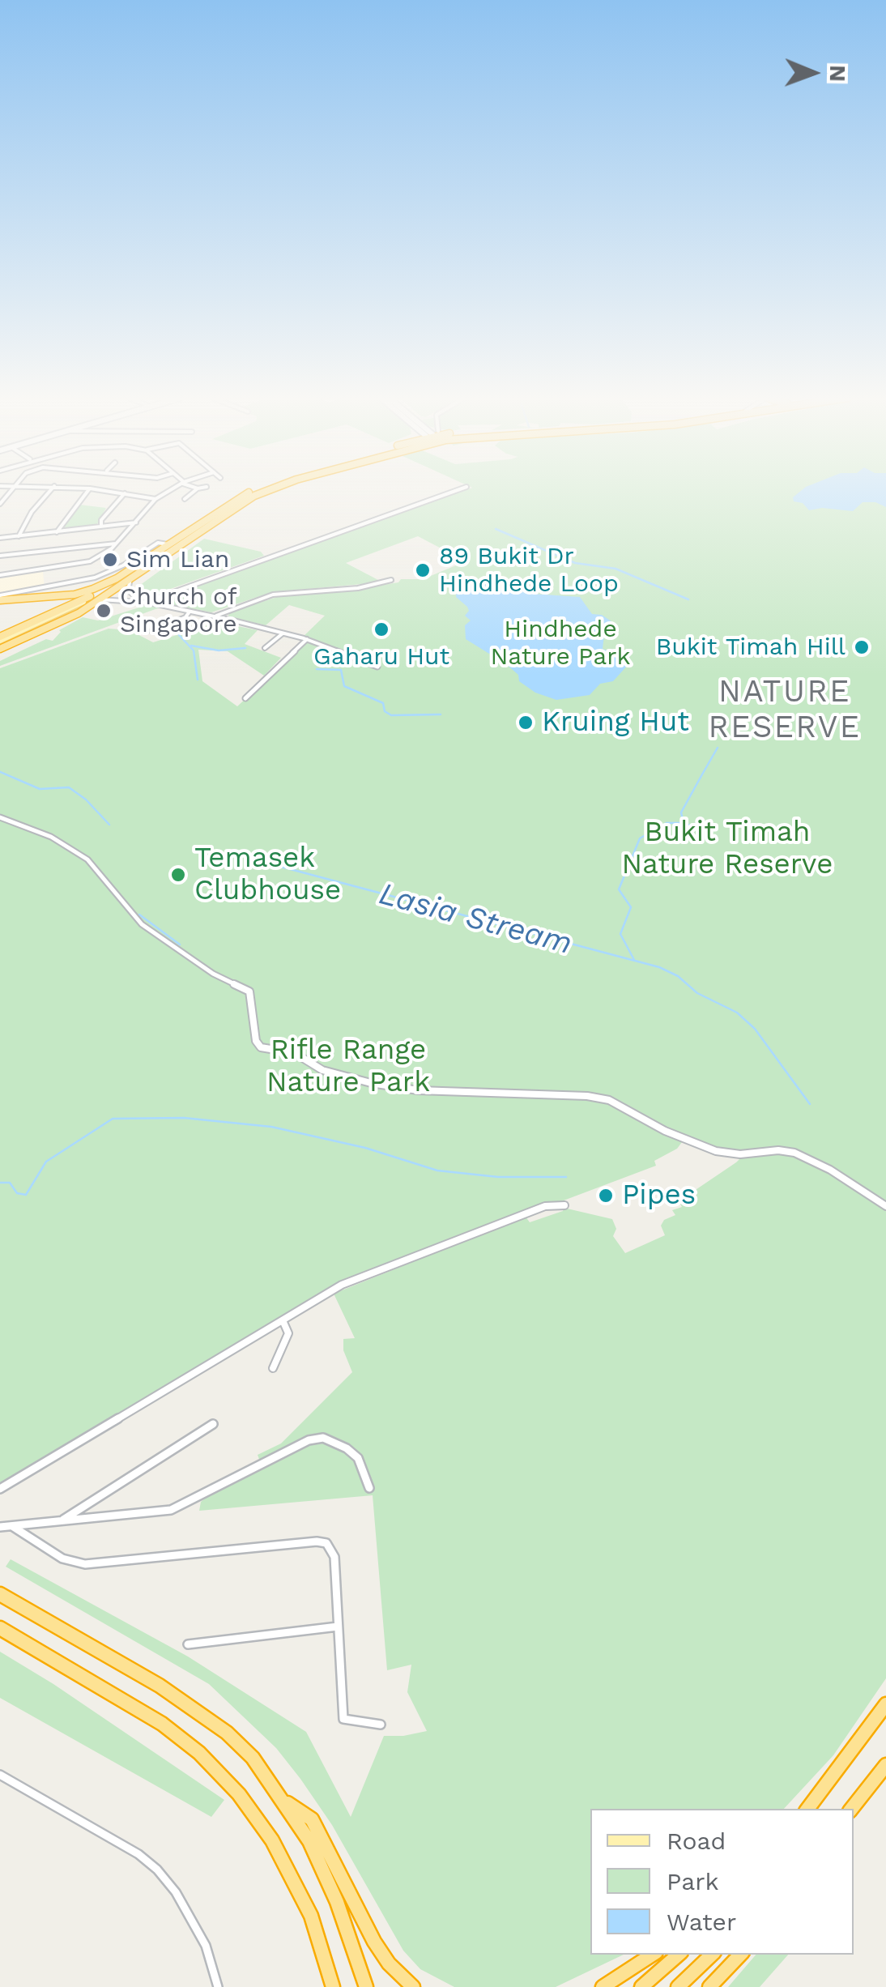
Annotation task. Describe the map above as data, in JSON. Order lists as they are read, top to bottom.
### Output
{
  "districts": ["NATURE RESERVE"],
  "water": ["Lasia Stream"],
  "parks": ["Hindhede Nature Park", "Bukit Timah Nature Reserve", "Rifle Range Nature Park"],
  "places": [
    "Sim Lian",
    "89 Bukit Dr Hindhede Loop",
    "Church of Singapore",
    "Gaharu Hut",
    "Bukit Timah Hill",
    "Kruing Hut",
    "Temasek Clubhouse",
    "Pipes"
  ],
  "legend": ["Road", "Park", "Water"],
  "north": "right"
}
